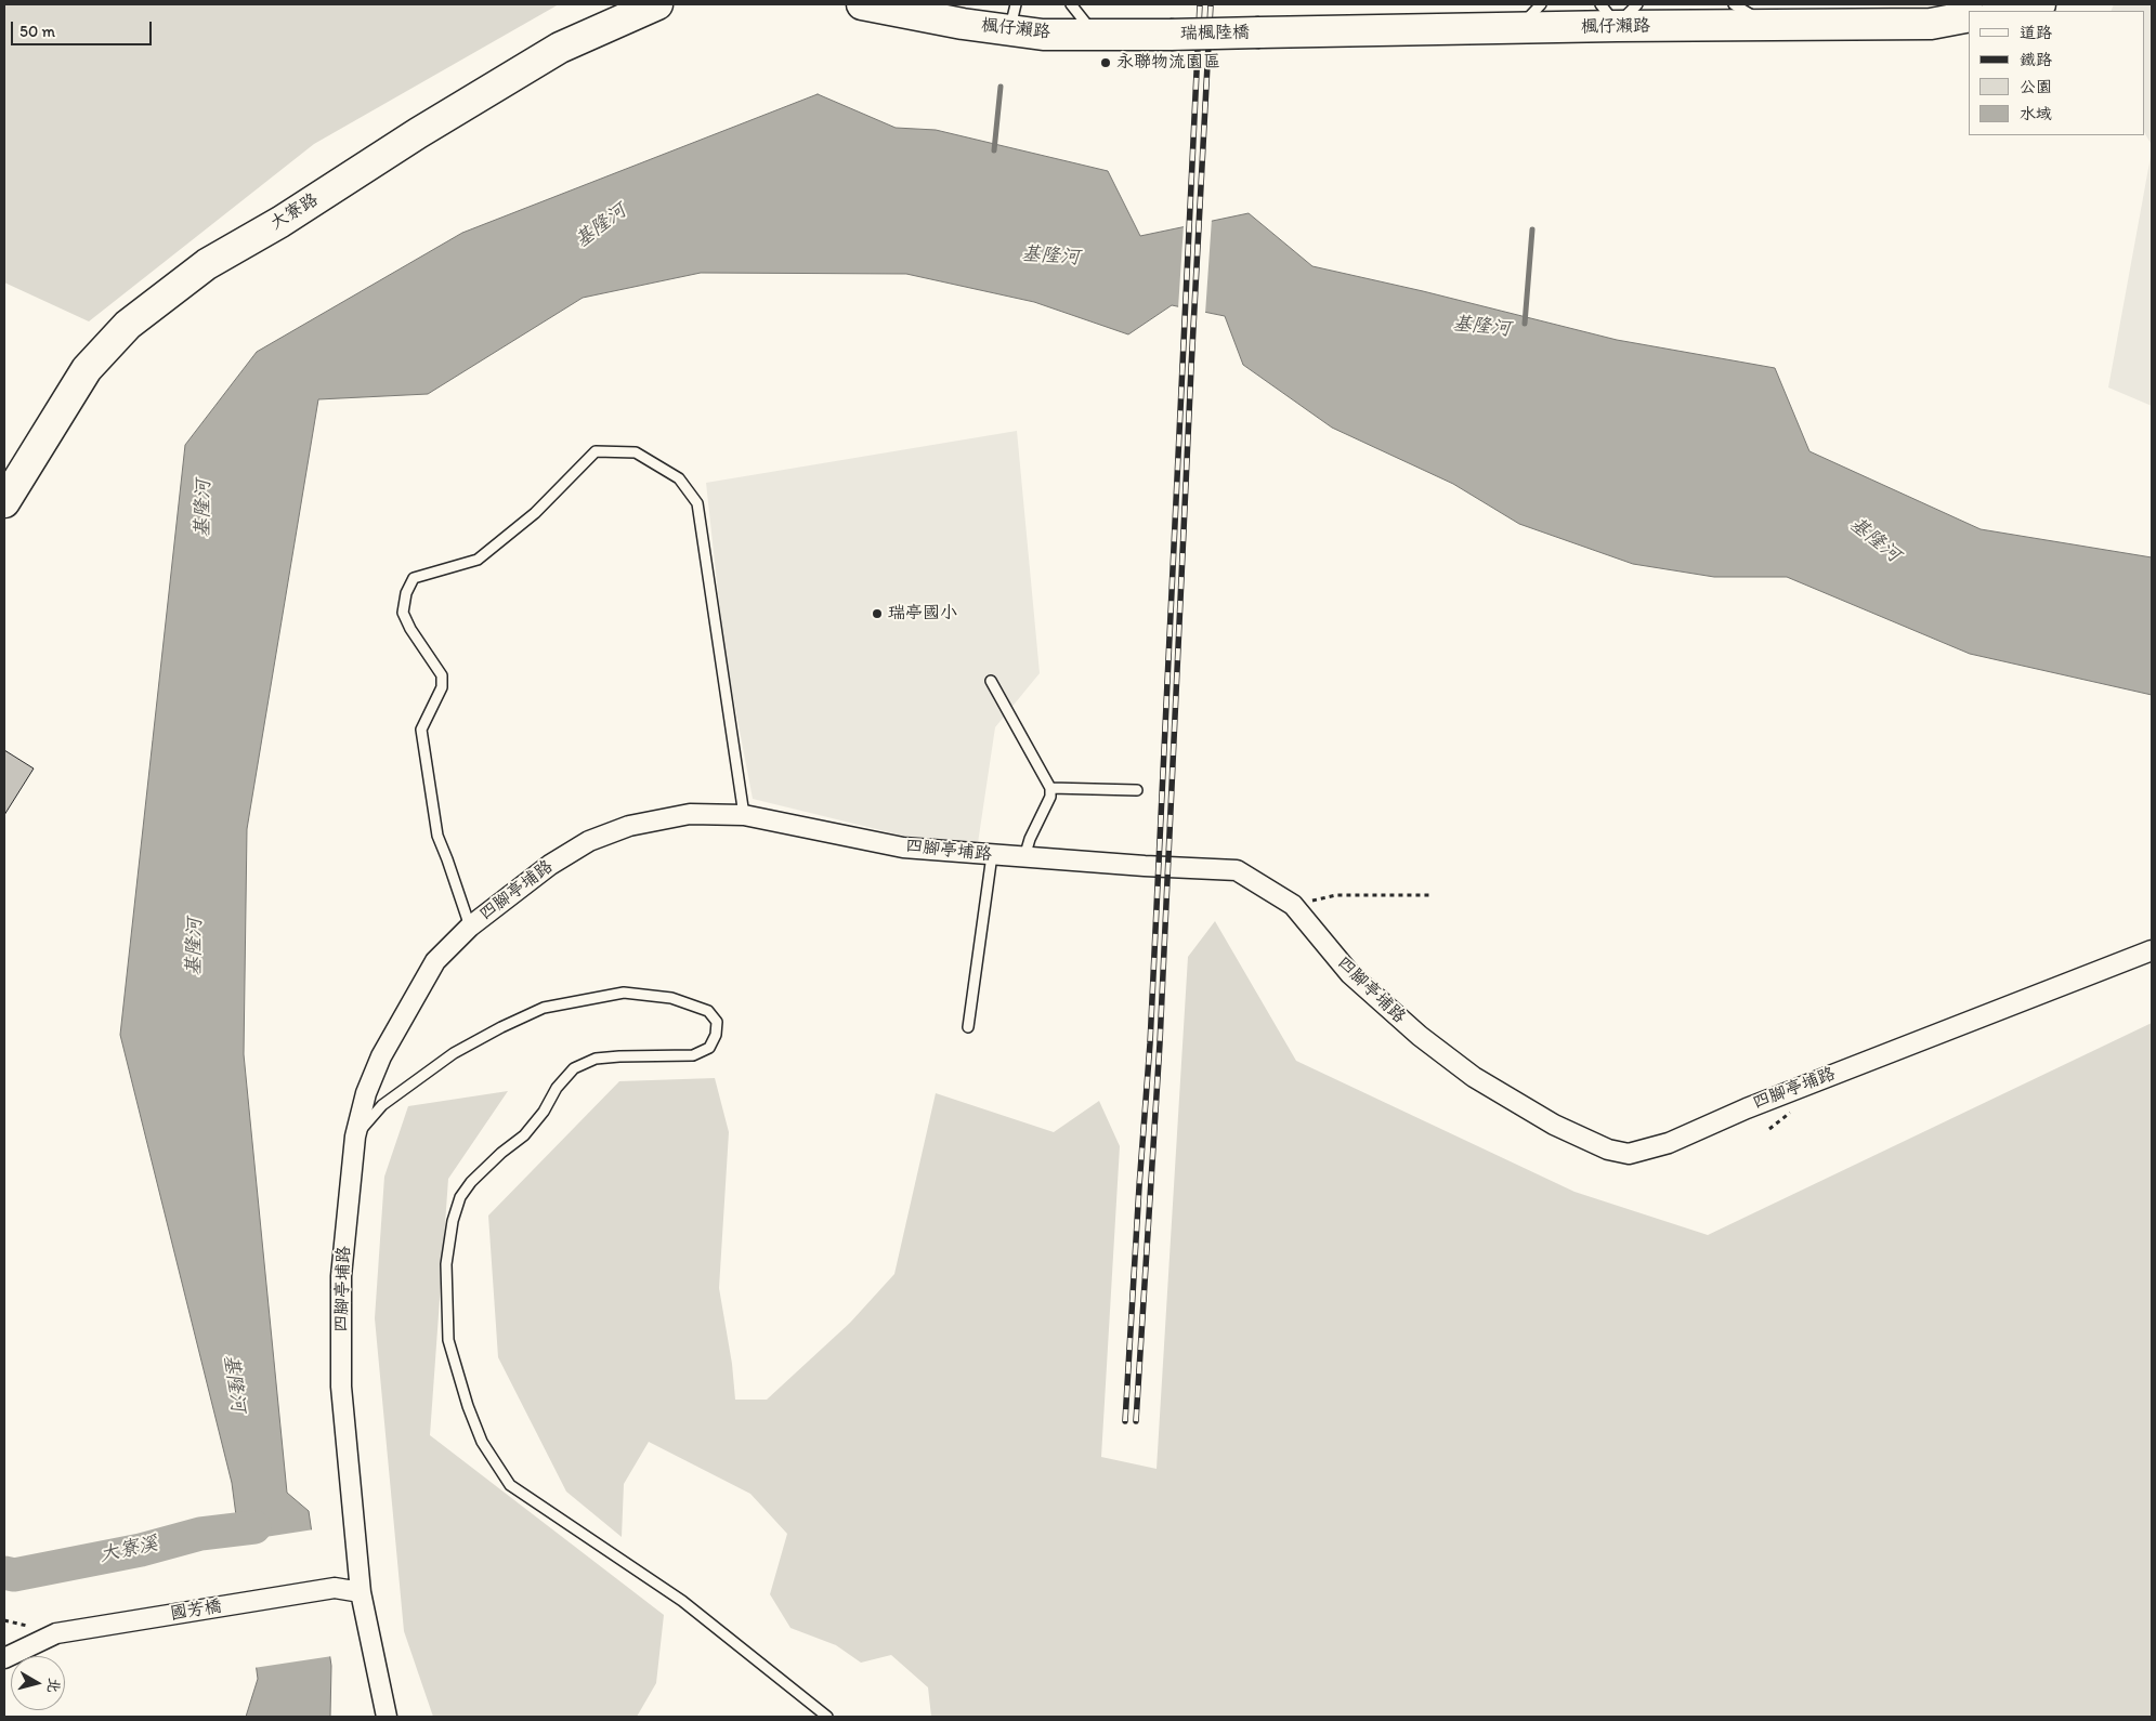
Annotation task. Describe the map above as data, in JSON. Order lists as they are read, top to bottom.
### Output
{
  "streets": {
    "main road": ["楓仔瀨路", "瑞楓陸橋", "大寮路"],
    "street": ["四腳亭埔路", "國芳橋"]
  },
  "crossings": [
    ["楓仔瀨路", "瑞楓陸橋"],
    ["四腳亭埔路", "國芳橋"]
  ],
  "water": ["基隆河", "大寮溪"],
  "places": ["永聯物流園區", "瑞亭國小"],
  "legend": [
    "道路",
    "鐵路",
    "公園",
    "水域"
  ],
  "scale_bar": "50 m",
  "north": "right"
}
